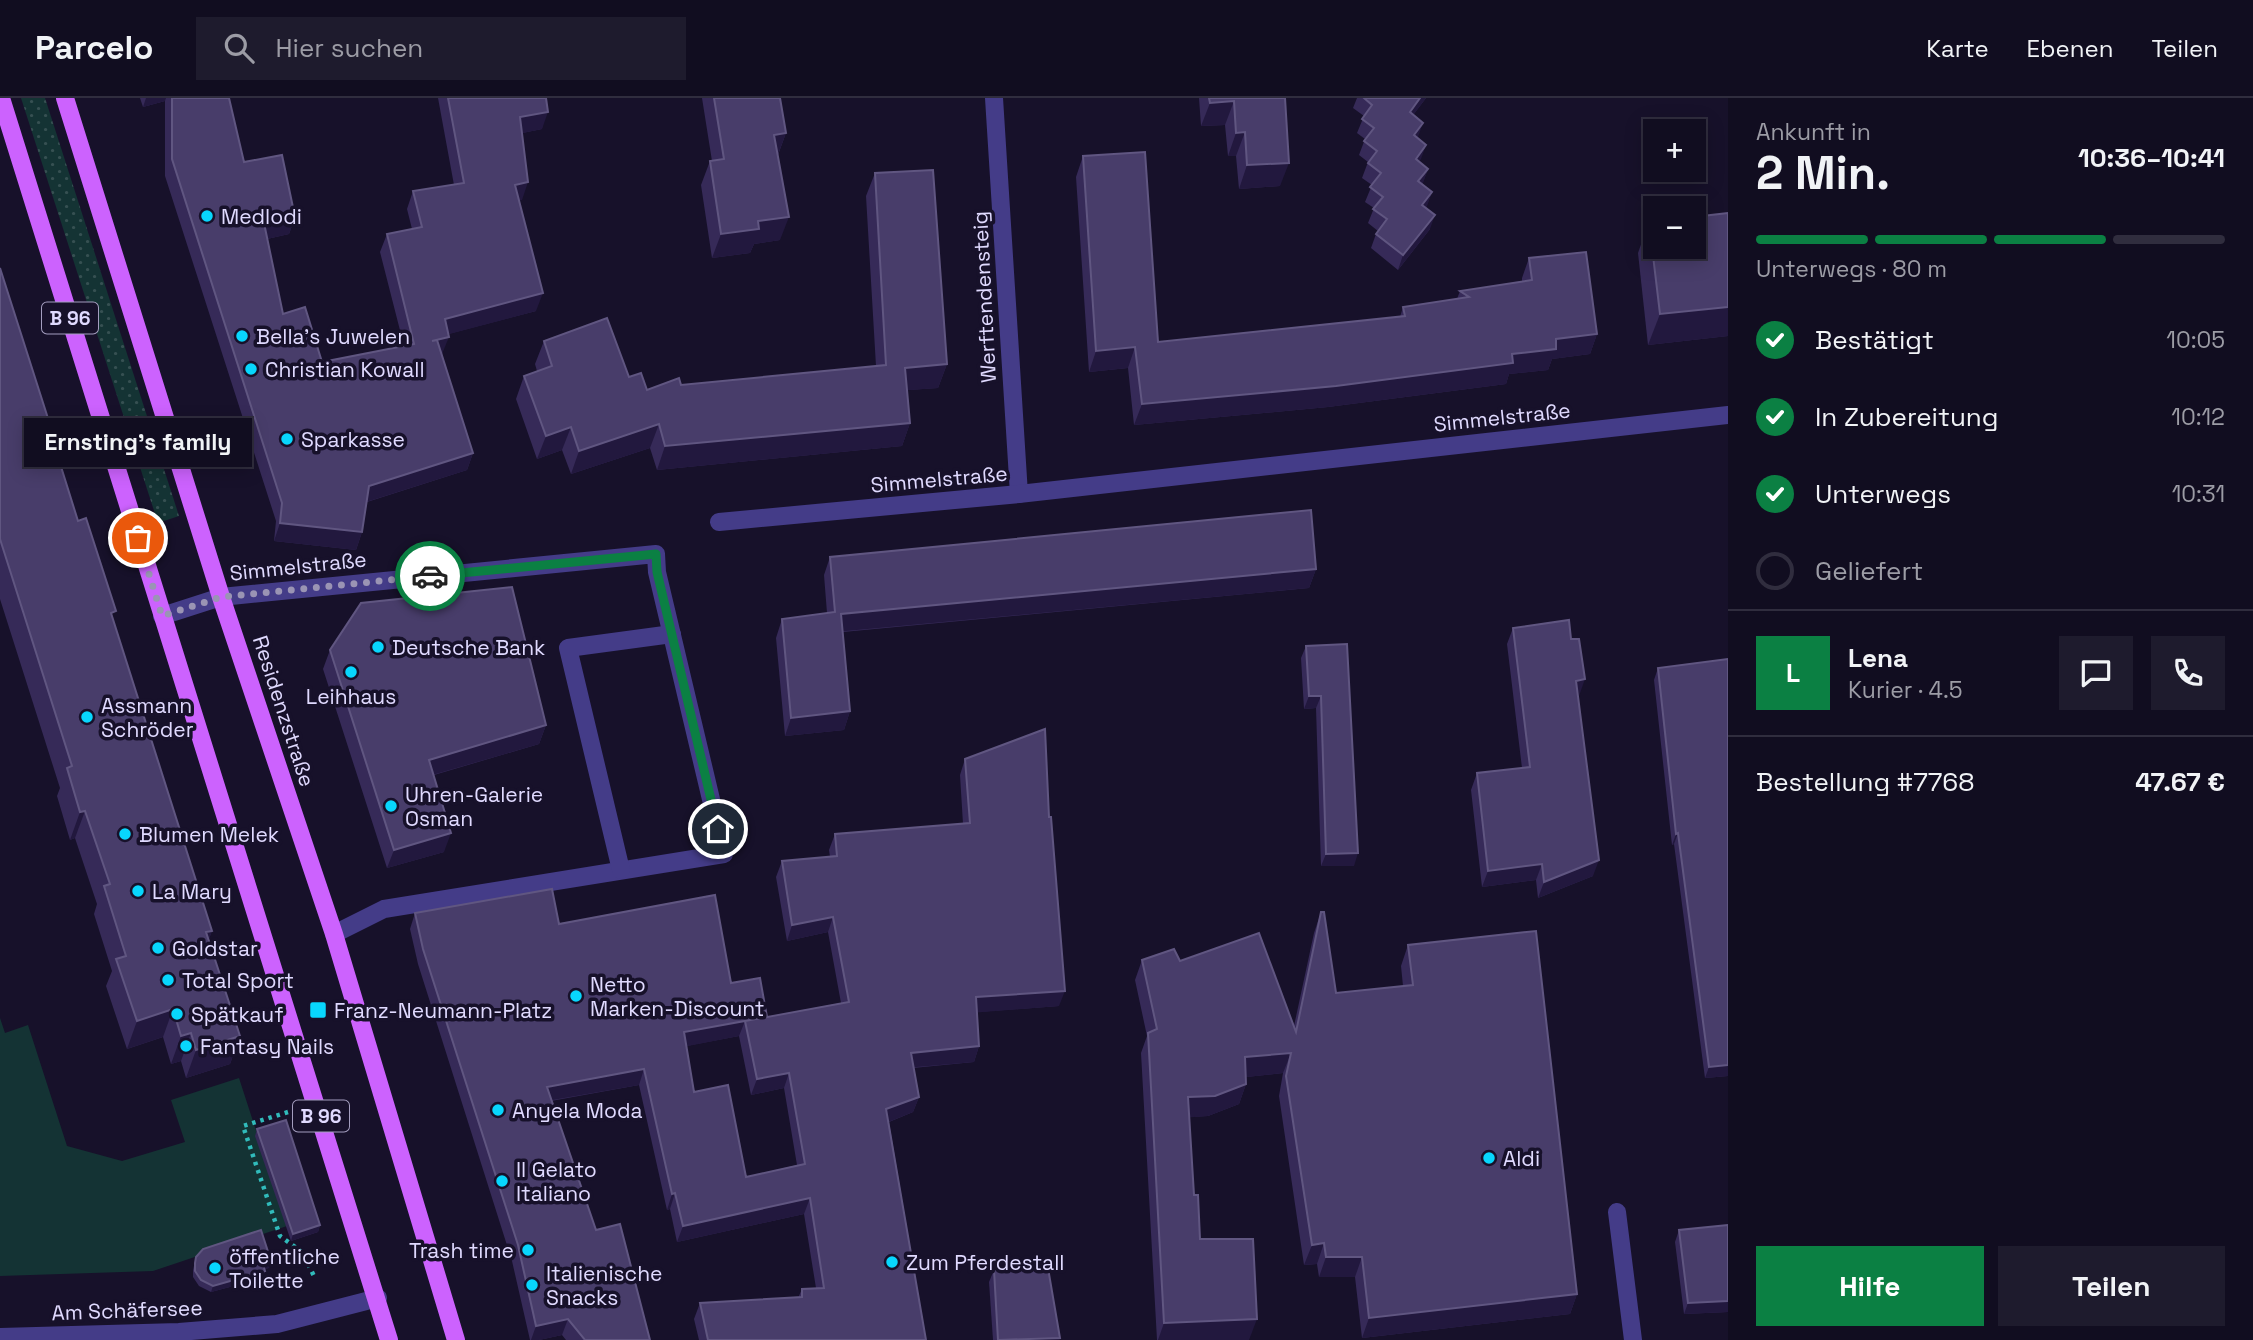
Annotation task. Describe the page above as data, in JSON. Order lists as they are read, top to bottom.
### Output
{
  "streets": {
    "main road": ["B 96", "Residenzstraße"],
    "street": ["Werftendensteig", "Simmelstraße", "Am Schäfersee"]
  },
  "crossings": [
    ["Werftendensteig", "Simmelstraße"],
    ["B 96", "Simmelstraße"],
    ["B 96", "Am Schäfersee"],
    ["Simmelstraße", "Residenzstraße"]
  ],
  "places": {
    "other": [
      "Medlodi",
      "Bella's Juwelen",
      "Christian Kowall",
      "Sparkasse",
      "Ernsting's family",
      "Deutsche Bank",
      "Leihhaus",
      "Assmann Schröder",
      "Uhren-Galerie Osman",
      "Blumen Melek",
      "La Mary",
      "Goldstar",
      "Total Sport",
      "Netto Marken-Discount",
      "Spätkauf",
      "Fantasy Nails",
      "Anyela Moda",
      "Aldi",
      "Il Gelato Italiano",
      "Trash time",
      "Zum Pferdestall",
      "öffentliche Toilette",
      "Italienische Snacks"
    ],
    "transit": ["Franz-Neumann-Platz"]
  },
  "page": {
    "header": "Parcelo",
    "search": "Hier suchen",
    "nav": ["Karte", "Ebenen", "Teilen"],
    "heading": ["2 Min.", "Ankunft in", "10:36–10:41"],
    "panel": [
      "Lena",
      "Kurier · 4.5",
      "Bestellung #7768",
      "47.67 €"
    ],
    "map_buttons": ["+", "−"],
    "bar": "Unterwegs · 80 m",
    "list": [
      ["Bestätigt", "10:05"],
      ["In Zubereitung", "10:12"],
      ["Unterwegs", "10:31"],
      "Geliefert"
    ],
    "bubble": "Ernsting's family",
    "round": "L",
    "buttons": ["Hilfe", "Teilen"]
  }
}
